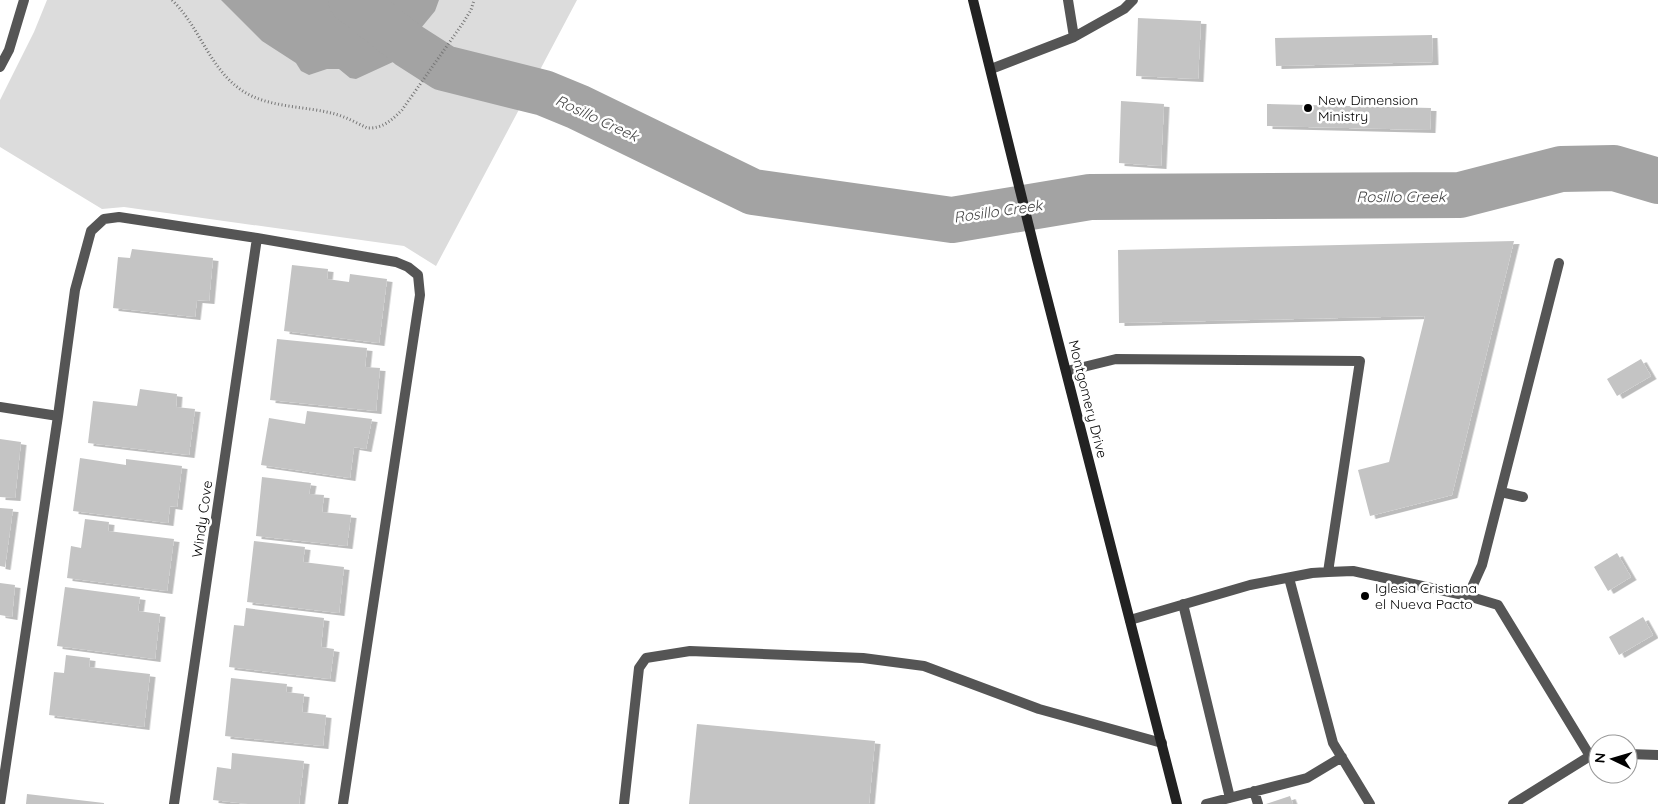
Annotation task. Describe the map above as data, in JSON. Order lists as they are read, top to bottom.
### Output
{
  "streets": {
    "main road": ["Montgomery Drive"],
    "street": ["Windy Cove"]
  },
  "water": ["Rosillo Creek"],
  "places": ["New Dimension Ministry", "Iglesia Cristiana el Nueva Pacto"],
  "north": "left"
}
